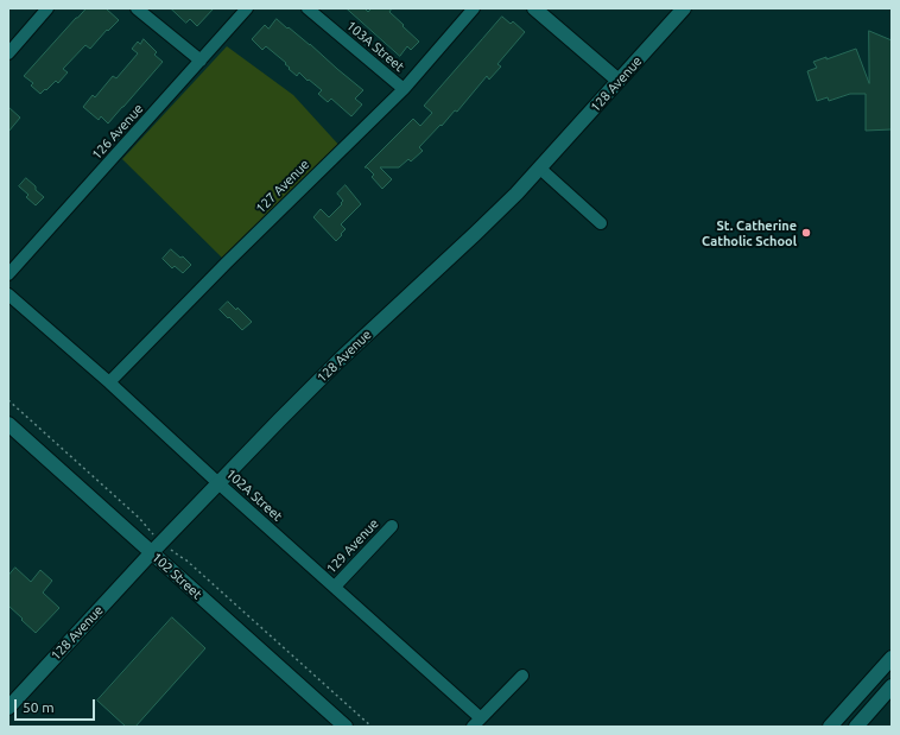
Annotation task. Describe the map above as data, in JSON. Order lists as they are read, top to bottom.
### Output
{
  "streets": {
    "street": [
      "103A Street",
      "128 Avenue",
      "126 Avenue",
      "127 Avenue",
      "102A Street",
      "129 Avenue",
      "102 Street"
    ]
  },
  "crossings": [
    ["103A Street", "127 Avenue"],
    ["128 Avenue", "102A Street"],
    ["128 Avenue", "102 Street"],
    ["127 Avenue", "102A Street"],
    ["102A Street", "129 Avenue"]
  ],
  "places": ["St. Catherine Catholic School"],
  "scale_bar": "50 m"
}
